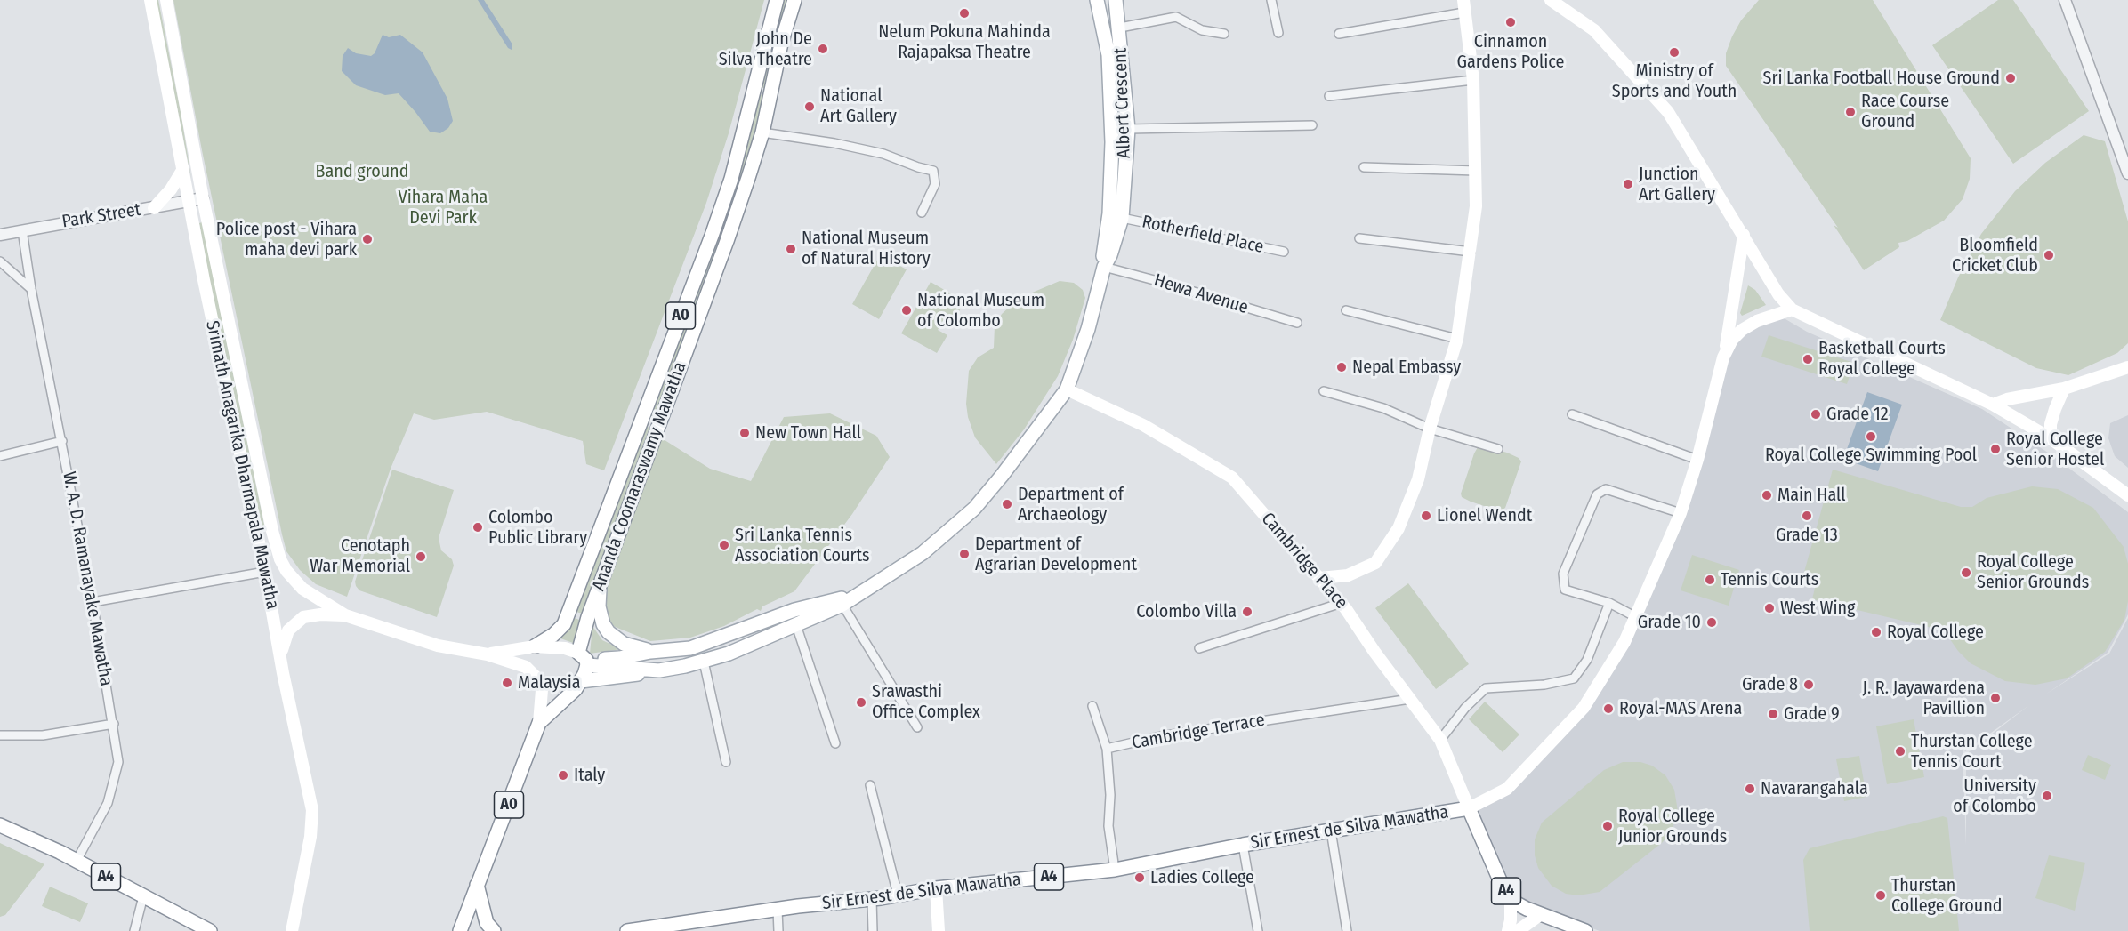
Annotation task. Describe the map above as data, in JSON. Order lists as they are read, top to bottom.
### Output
{
  "streets": {
    "main road": [
      "Albert Crescent",
      "A0",
      "Srimath Anagarika Dharmapala Mawatha",
      "Ananda Coomaraswamy Mawatha",
      "Cambridge Place",
      "Sir Ernest de Silva Mawatha",
      "A4"
    ],
    "street": [
      "Park Street",
      "Rotherfield Place",
      "Hewa Avenue",
      "W. A. D. Ramanayake Mawatha",
      "Cambridge Terrace"
    ]
  },
  "crossings": [
    ["Albert Crescent", "Rotherfield Place"],
    ["Albert Crescent", "Hewa Avenue"],
    ["Albert Crescent", "Cambridge Place"],
    ["Park Street", "Srimath Anagarika Dharmapala Mawatha"],
    ["Park Street", "W. A. D. Ramanayake Mawatha"],
    ["Cambridge Place", "Cambridge Terrace"],
    ["Cambridge Place", "Sir Ernest de Silva Mawatha"],
    ["Cambridge Place", "A4"],
    ["W. A. D. Ramanayake Mawatha", "A4"],
    ["Cambridge Terrace", "Sir Ernest de Silva Mawatha"],
    ["Sir Ernest de Silva Mawatha", "A4"]
  ],
  "parks": ["Band ground", "Vihara Maha Devi Park"],
  "places": [
    "Nelum Pokuna Mahinda Rajapaksa Theatre",
    "Cinnamon Gardens Police",
    "John De Silva Theatre",
    "Ministry of Sports and Youth",
    "Sri Lanka Football House Ground",
    "National Art Gallery",
    "Race Course Ground",
    "Junction Art Gallery",
    "Police post - Vihara maha devi park",
    "National Museum of Natural History",
    "Bloomfield Cricket Club",
    "National Museum of Colombo",
    "Basketball Courts Royal College",
    "Nepal Embassy",
    "Grade 12",
    "New Town Hall",
    "Royal College Swimming Pool",
    "Royal College Senior Hostel",
    "Main Hall",
    "Department of Archaeology",
    "Lionel Wendt",
    "Grade 13",
    "Colombo Public Library",
    "Sri Lanka Tennis Association Courts",
    "Department of Agrarian Development",
    "Cenotaph War Memorial",
    "Royal College Senior Grounds",
    "Tennis Courts",
    "West Wing",
    "Colombo Villa",
    "Grade 10",
    "Royal College",
    "Malaysia",
    "Grade 8",
    "J. R. Jayawardena Pavillion",
    "Srawasthi Office Complex",
    "Royal-MAS Arena",
    "Grade 9",
    "Thurstan College Tennis Court",
    "Italy",
    "Navarangahala",
    "University of Colombo",
    "Royal College Junior Grounds",
    "Ladies College",
    "Thurstan College Ground"
  ]
}
